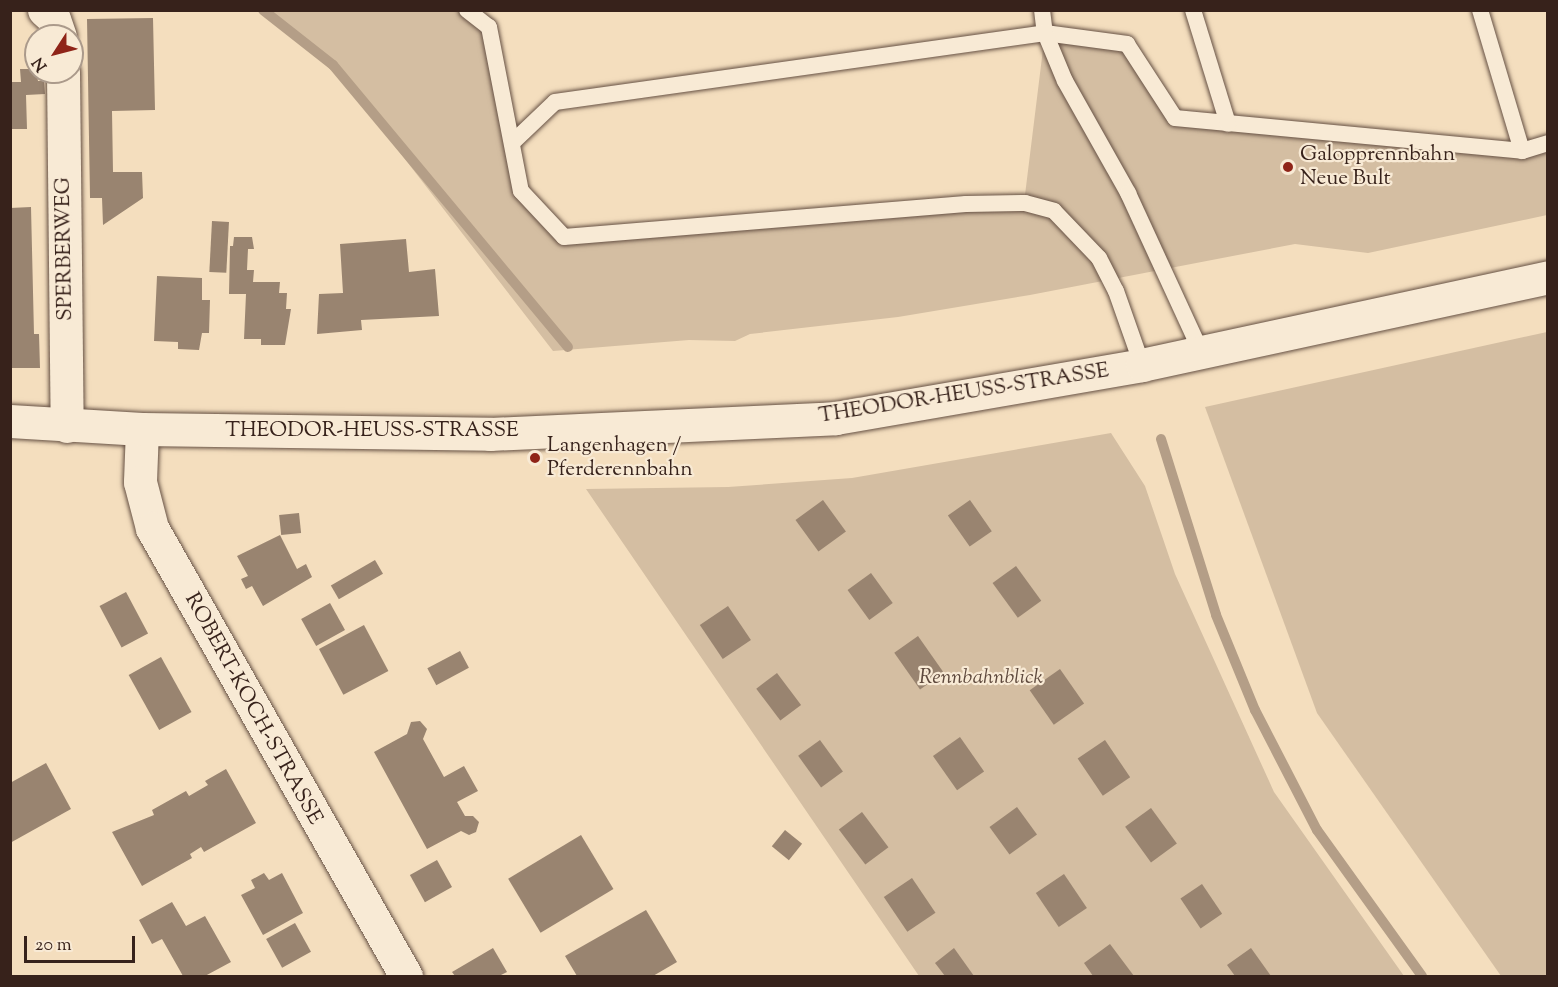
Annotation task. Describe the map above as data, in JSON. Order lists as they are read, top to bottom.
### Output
{
  "streets": {
    "street": ["SPERBERWEG", "THEODOR-HEUSS-STRASSE", "ROBERT-KOCH-STRASSE"]
  },
  "crossings": [
    ["SPERBERWEG", "THEODOR-HEUSS-STRASSE"],
    ["THEODOR-HEUSS-STRASSE", "ROBERT-KOCH-STRASSE"]
  ],
  "parks": ["Rennbahnblick"],
  "places": ["Galopprennbahn Neue Bult", "Langenhagen / Pferderennbahn"],
  "scale_bar": "20 m",
  "north": "bottom left"
}
